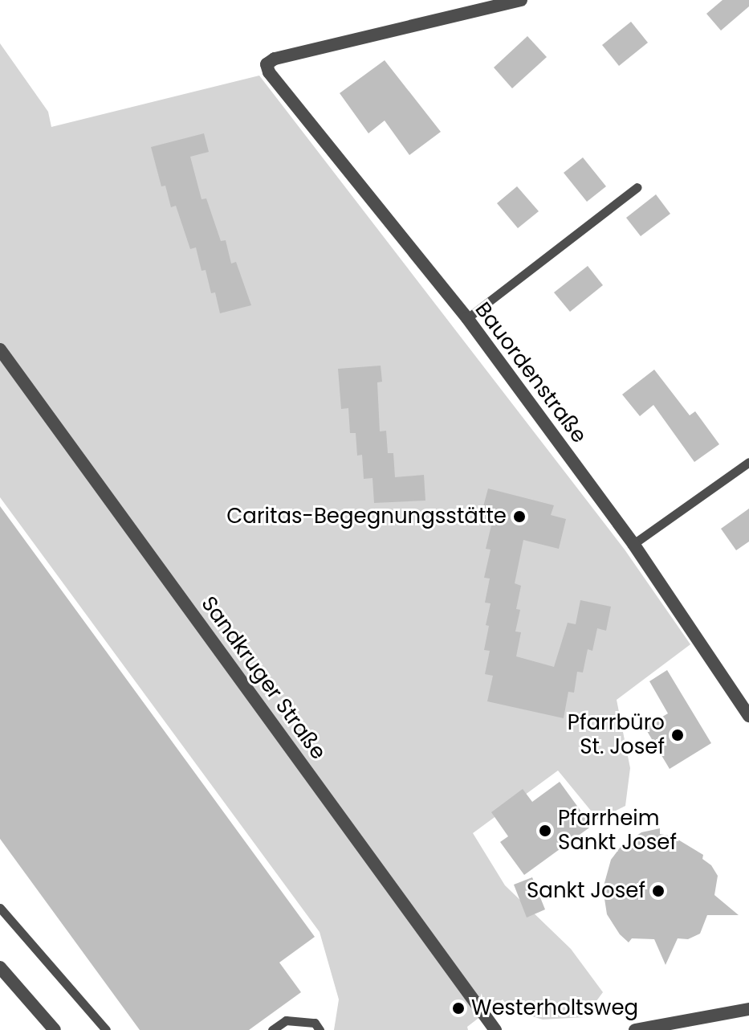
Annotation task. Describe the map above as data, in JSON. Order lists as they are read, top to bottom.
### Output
{
  "streets": {
    "street": ["Bauordenstraße", "Sandkruger Straße"]
  },
  "places": [
    "Caritas-Begegnungsstätte",
    "Pfarrbüro St. Josef",
    "Pfarrheim Sankt Josef",
    "Sankt Josef",
    "Westerholtsweg"
  ]
}
